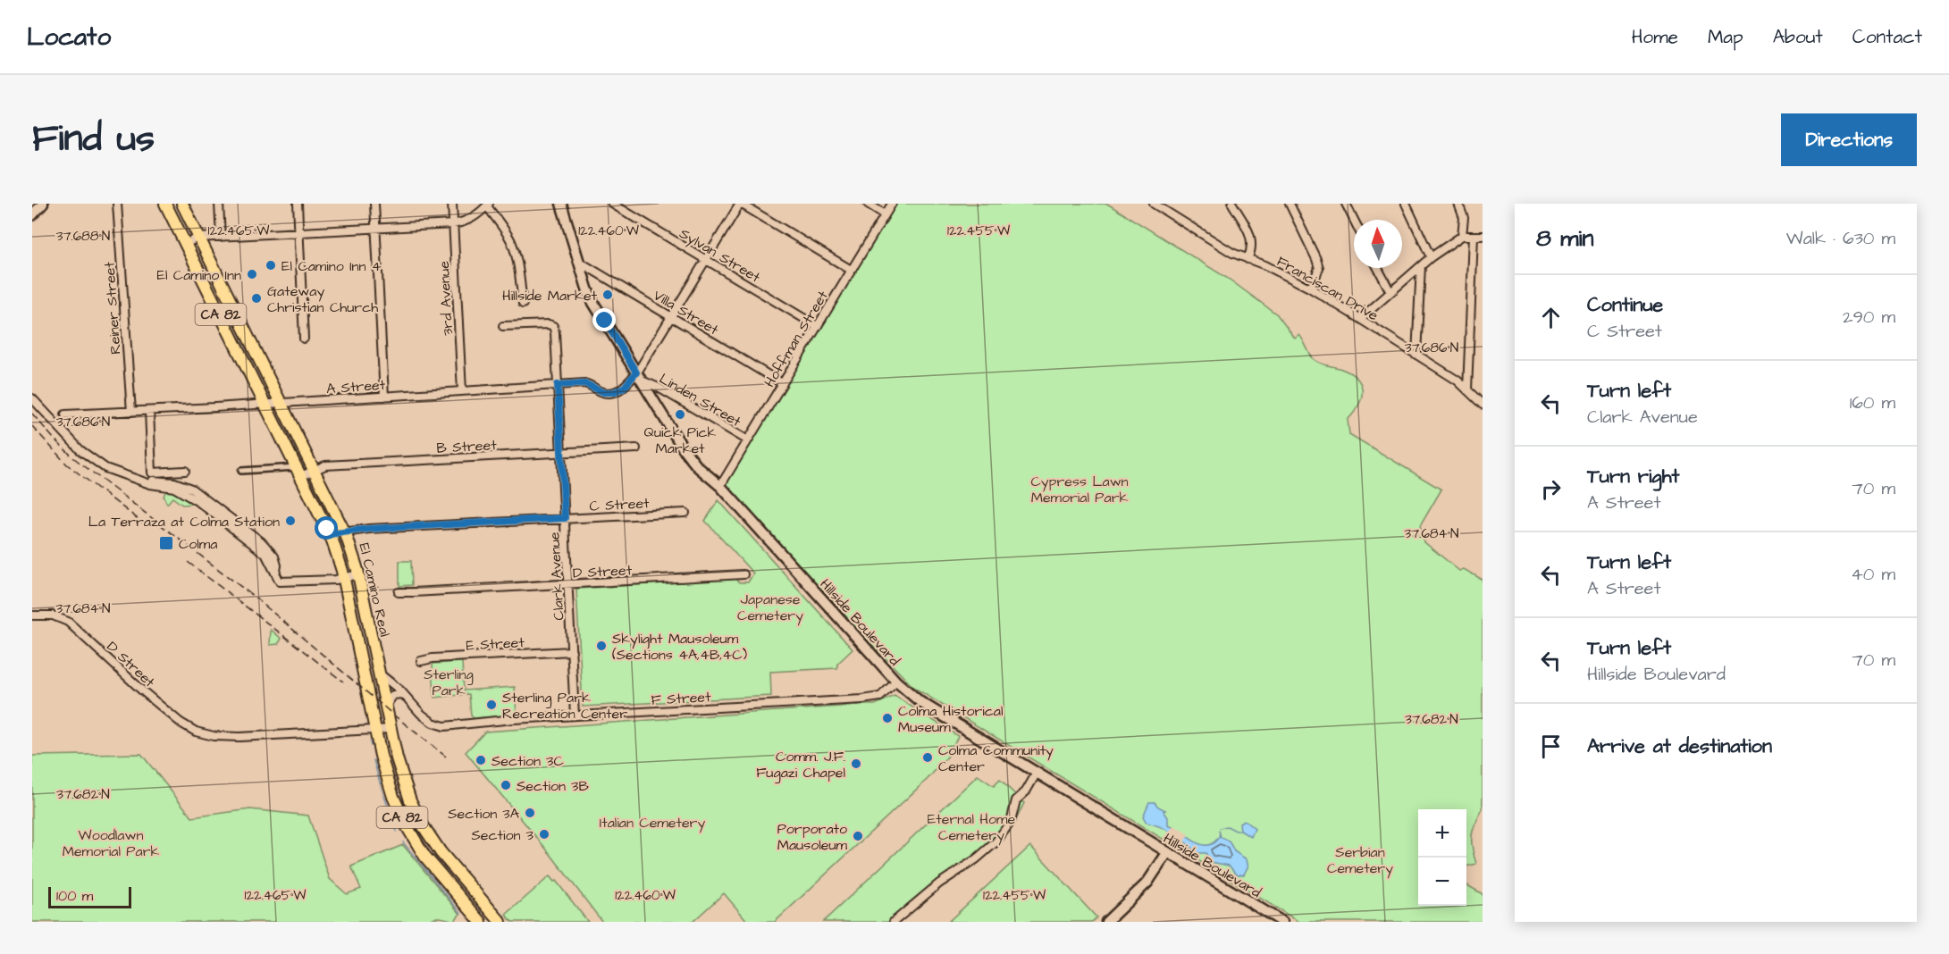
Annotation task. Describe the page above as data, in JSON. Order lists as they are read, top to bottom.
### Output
{
  "streets": {
    "main road": ["CA 82", "El Camino Real", "Hillside Boulevard"],
    "street": [
      "Sylvan Street",
      "Franciscan Drive",
      "3rd Avenue",
      "Reiner Street",
      "Villa Street",
      "Hoffman Street",
      "A Street",
      "Linden Street",
      "B Street",
      "C Street",
      "D Street",
      "Clark Avenue",
      "E Street",
      "F Street"
    ]
  },
  "crossings": [
    ["Sylvan Street", "Hoffman Street"],
    ["3rd Avenue", "A Street"],
    ["Reiner Street", "A Street"],
    ["Villa Street", "Hoffman Street"],
    ["Villa Street", "Hillside Boulevard"],
    ["Hoffman Street", "Linden Street"],
    ["Hoffman Street", "Hillside Boulevard"],
    ["A Street", "Linden Street"],
    ["A Street", "Clark Avenue"],
    ["A Street", "El Camino Real"],
    ["A Street", "Hillside Boulevard"],
    ["Linden Street", "Hillside Boulevard"],
    ["B Street", "Clark Avenue"],
    ["B Street", "El Camino Real"],
    ["C Street", "Clark Avenue"],
    ["C Street", "El Camino Real"],
    ["D Street", "Clark Avenue"],
    ["D Street", "El Camino Real"],
    ["Clark Avenue", "E Street"],
    ["Clark Avenue", "F Street"],
    ["El Camino Real", "F Street"],
    ["Hillside Boulevard", "F Street"]
  ],
  "parks": [
    "Cypress Lawn Memorial Park",
    "Japanese Cemetery",
    "Sterling Park",
    "Eternal Home Cemetery",
    "Italian Cemetery",
    "Woodlawn Memorial Park",
    "Serbian Cemetery"
  ],
  "places": {
    "other": [
      "El Camino Inn 4",
      "El Camino Inn",
      "Hillside Market",
      "Gateway Christian Church",
      "Quick Pick Market",
      "La Terraza at Colma Station",
      "Skylight Mausoleum (Sections 4A,4B,4C)",
      "Sterling Park Recreation Center",
      "Colma Historical Museum",
      "Colma Community Center",
      "Section 3C",
      "Comm. J.F. Fugazi Chapel",
      "Section 3B",
      "Section 3A",
      "Section 3",
      "Porporato Mausoleum"
    ],
    "transit": ["Colma"]
  },
  "scale_bar": "100 m",
  "north": "top",
  "page": {
    "header": "Locato",
    "nav": [
      "Home",
      "Map",
      "About",
      "Contact"
    ],
    "title": "Find us",
    "buttons": "Directions",
    "heading": ["8 min", "Walk · 630 m"],
    "list": [
      ["Continue", "C Street", "290 m"],
      ["Turn left", "Clark Avenue", "160 m"],
      ["Turn right", "A Street", "70 m"],
      ["Turn left", "A Street", "40 m"],
      ["Turn left", "Hillside Boulevard", "70 m"],
      "Arrive at destination"
    ],
    "map_buttons": ["+", "−"],
    "scale": "100 m"
  },
  "coordinates": [
    "122.465°W",
    "122.460°W",
    "122.455°W",
    "37.688°N",
    "37.686°N",
    "37.684°N",
    "37.682°N"
  ]
}
